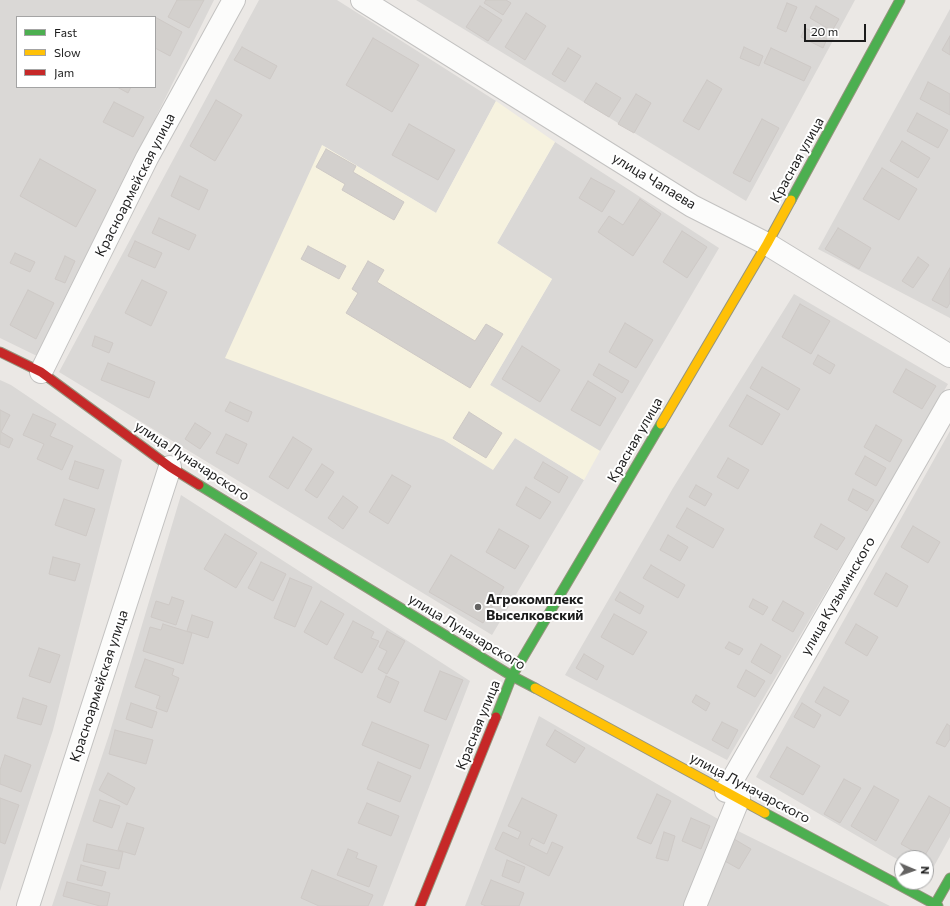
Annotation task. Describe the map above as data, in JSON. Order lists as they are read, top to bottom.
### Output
{
  "streets": {
    "street": [
      "Красная улица",
      "улица Чапаева",
      "Красноармейская улица",
      "улица Луначарского",
      "улица Кузьминского"
    ]
  },
  "crossings": [
    ["Красная улица", "улица Чапаева"],
    ["Красная улица", "улица Луначарского"],
    ["Красноармейская улица", "улица Луначарского"],
    ["улица Луначарского", "улица Кузьминского"]
  ],
  "places": ["Агрокомплекс Выселковский"],
  "legend": ["Fast", "Slow", "Jam"],
  "scale_bar": "20 m",
  "north": "right"
}
